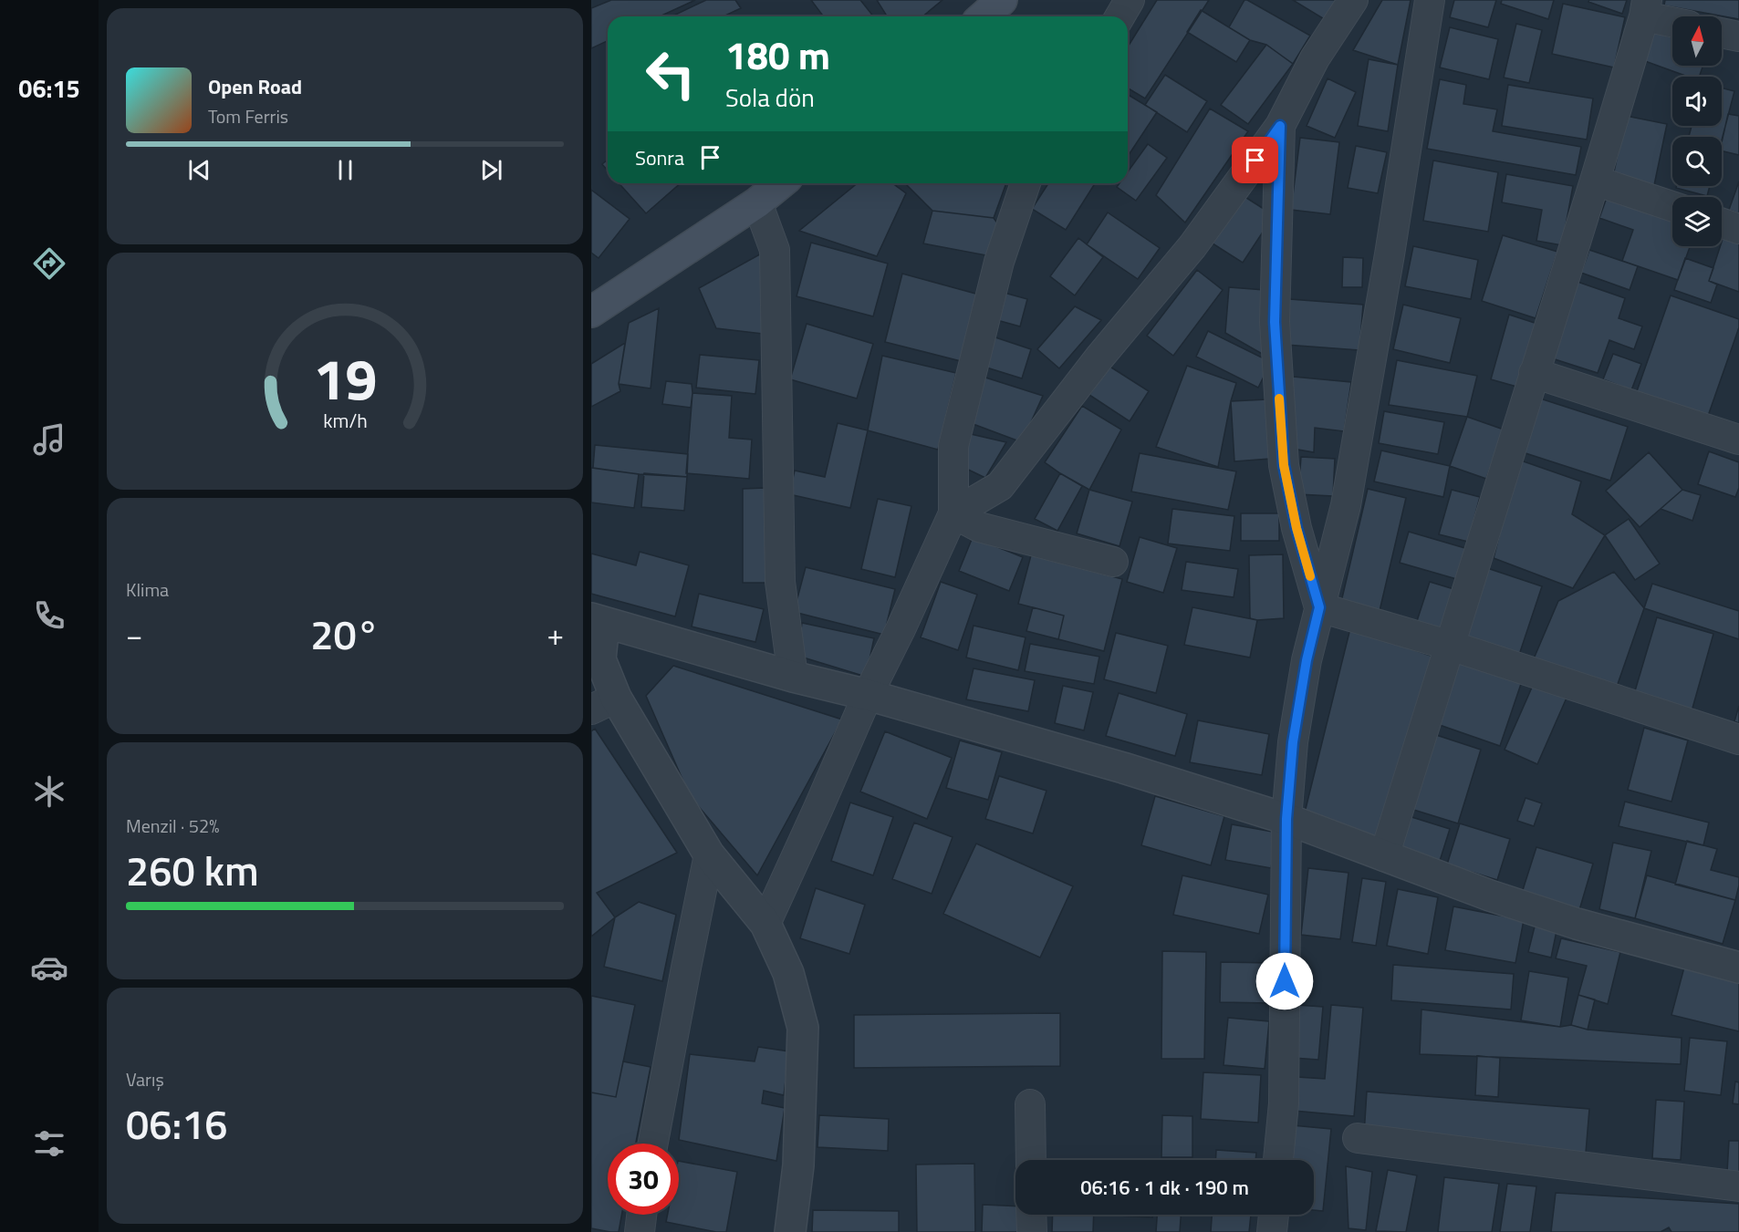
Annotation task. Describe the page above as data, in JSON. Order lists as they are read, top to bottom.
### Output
{
  "north": "top",
  "page": {
    "tabs": "06:15",
    "turn": ["180 m", "Sola dön"],
    "song": ["Open Road", "Tom Ferris"],
    "then": "Sonra",
    "tile": [
      "Klima",
      ["Menzil · 52%", "260 km"],
      ["Varış", "06:16"]
    ],
    "heat": ["−", "20°", "+"],
    "limit": "30",
    "trip": "06:16 · 1 dk · 190 m",
    "gauge": ["19", "km/h"]
  }
}
